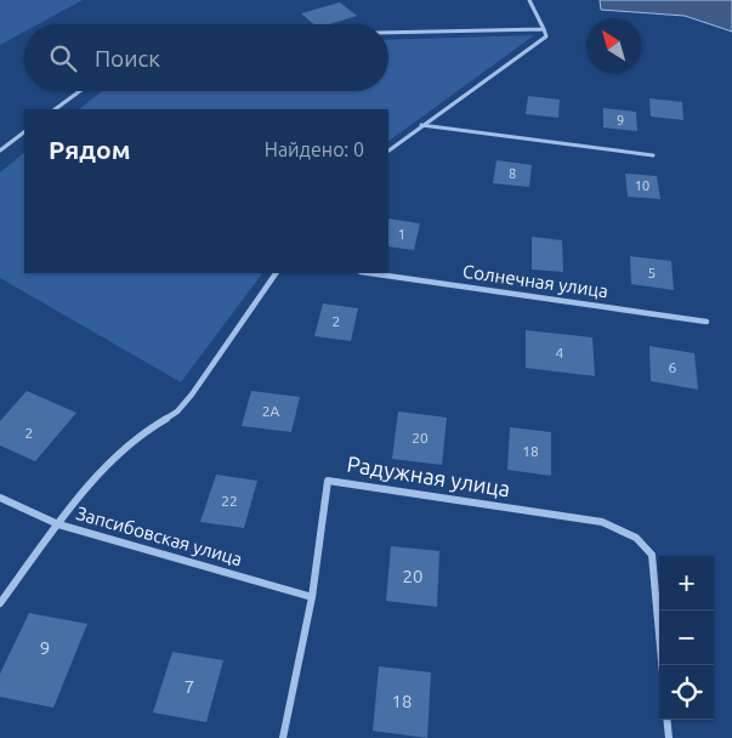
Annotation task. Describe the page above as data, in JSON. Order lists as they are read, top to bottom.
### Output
{
  "streets": {
    "street": ["Солнечная улица", "Радужная улица", "Запсибовская улица"]
  },
  "crossings": [
    ["Радужная улица", "Запсибовская улица"]
  ],
  "house_numbers": [
    "9",
    "8",
    "10",
    "1",
    "5",
    "2",
    "4",
    "6",
    "2А",
    "2",
    "20",
    "18",
    "22",
    "20",
    "9",
    "7",
    "18"
  ],
  "north": "top left",
  "page": {
    "search": "Поиск",
    "heading": ["Рядом", "Найдено: 0"],
    "map_buttons": ["+", "−"]
  }
}
